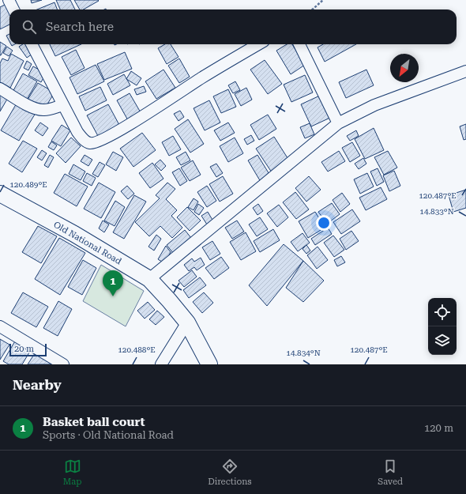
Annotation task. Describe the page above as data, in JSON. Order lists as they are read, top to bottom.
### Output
{
  "streets": {
    "main road": ["Old National Road"]
  },
  "scale_bar": "20 m",
  "north": "bottom left",
  "page": {
    "search": "Search here",
    "pins": "1",
    "scale": "20 m",
    "heading": "Nearby",
    "list": [
      {
        "mark": "1",
        "name": "Basket ball court",
        "note": "Sports · Old National Road",
        "value": "120 m"
      }
    ],
    "nav": ["Map", "Directions", "Saved"]
  },
  "coordinates": [
    "120.489°E",
    "120.487°E",
    "14.833°N",
    "120.488°E",
    "14.834°N"
  ]
}
